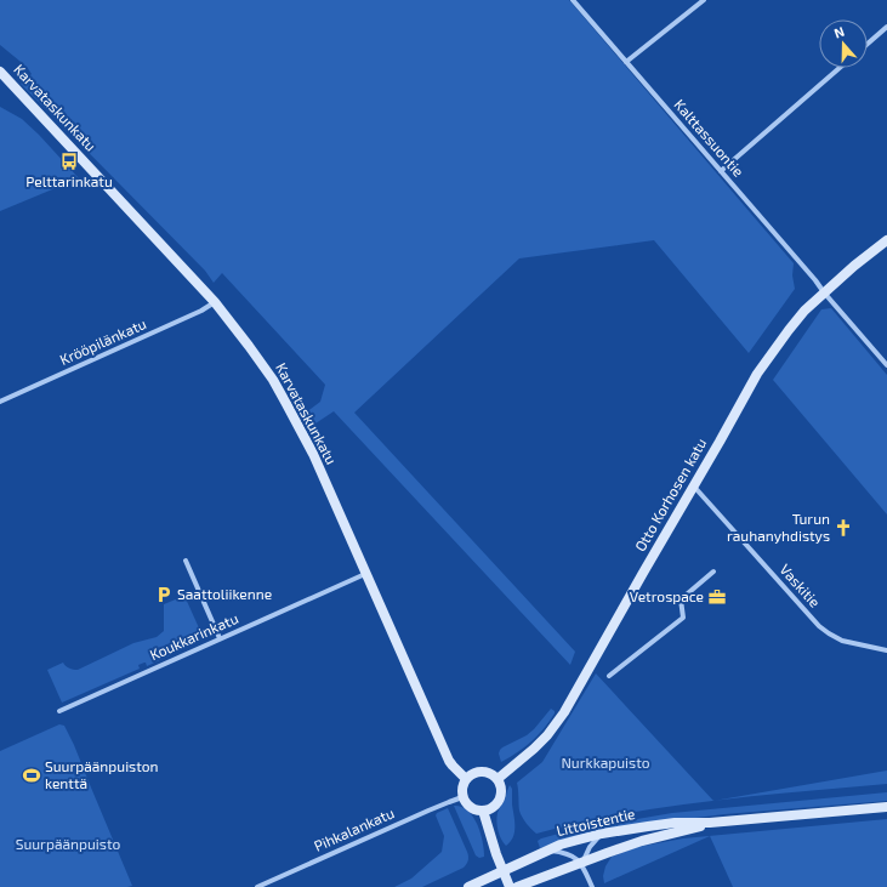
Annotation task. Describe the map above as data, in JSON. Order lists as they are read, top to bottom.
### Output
{
  "streets": {
    "street": [
      "Karvataskunkatu",
      "Kalttassuontie",
      "Krööpilänkatu",
      "Otto Korhosen katu",
      "Vaskitie",
      "Koukkarinkatu",
      "Littoistentie",
      "Pihkalankatu"
    ]
  },
  "crossings": [
    ["Karvataskunkatu", "Krööpilänkatu"],
    ["Karvataskunkatu", "Otto Korhosen katu"],
    ["Karvataskunkatu", "Koukkarinkatu"],
    ["Karvataskunkatu", "Pihkalankatu"],
    ["Kalttassuontie", "Otto Korhosen katu"],
    ["Otto Korhosen katu", "Vaskitie"],
    ["Otto Korhosen katu", "Pihkalankatu"]
  ],
  "parks": ["Nurkkapuisto", "Suurpäänpuisto"],
  "places": {
    "bus stop": ["Pelttarinkatu"],
    "church": ["Turun rauhanyhdistys"],
    "parking": ["Saattoliikenne"],
    "office": ["Vetrospace"],
    "sports": ["Suurpäänpuiston kenttä"]
  },
  "north": "top"
}
